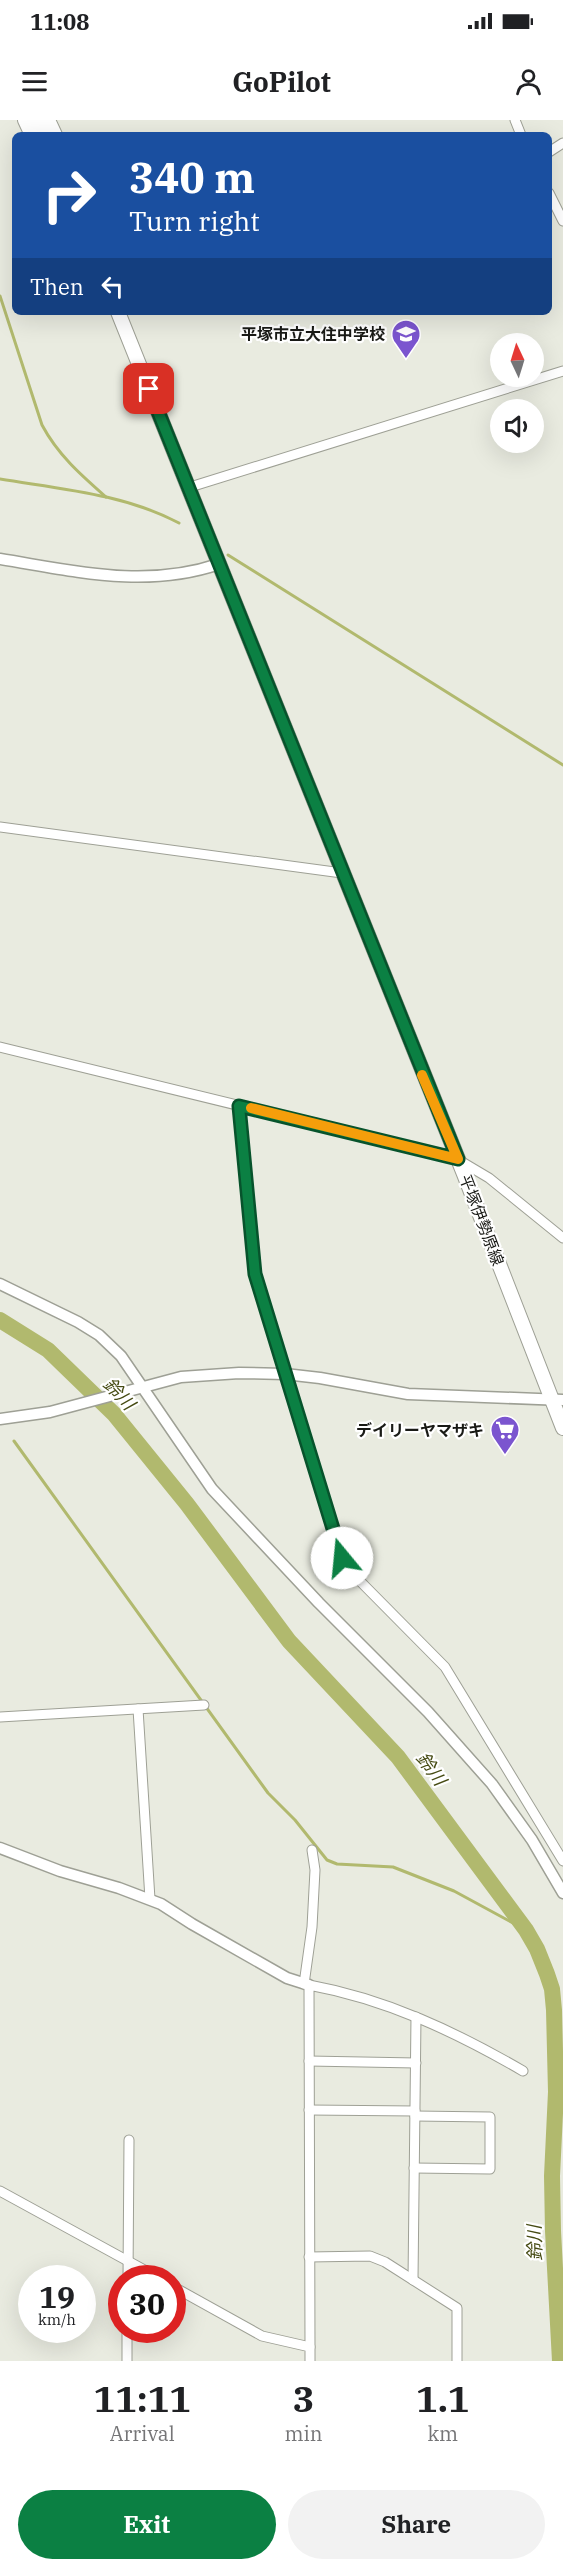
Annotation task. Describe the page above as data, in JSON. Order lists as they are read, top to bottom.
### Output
{
  "streets": {
    "main road": ["平塚伊勢原線"]
  },
  "water": ["鈴川"],
  "places": {
    "school or university": ["平塚市立大住中学校"],
    "supermarket": ["デイリーヤマザキ"]
  },
  "north": "top",
  "page": {
    "status": "11:08",
    "header": "GoPilot",
    "turn": ["340 m", "Turn right"],
    "then": "Then",
    "speed": "19 km/h",
    "limit": "30",
    "eta": [
      "11:11",
      "Arrival",
      "3",
      "min",
      "1.1",
      "km"
    ],
    "buttons": ["Exit", "Share"]
  }
}
